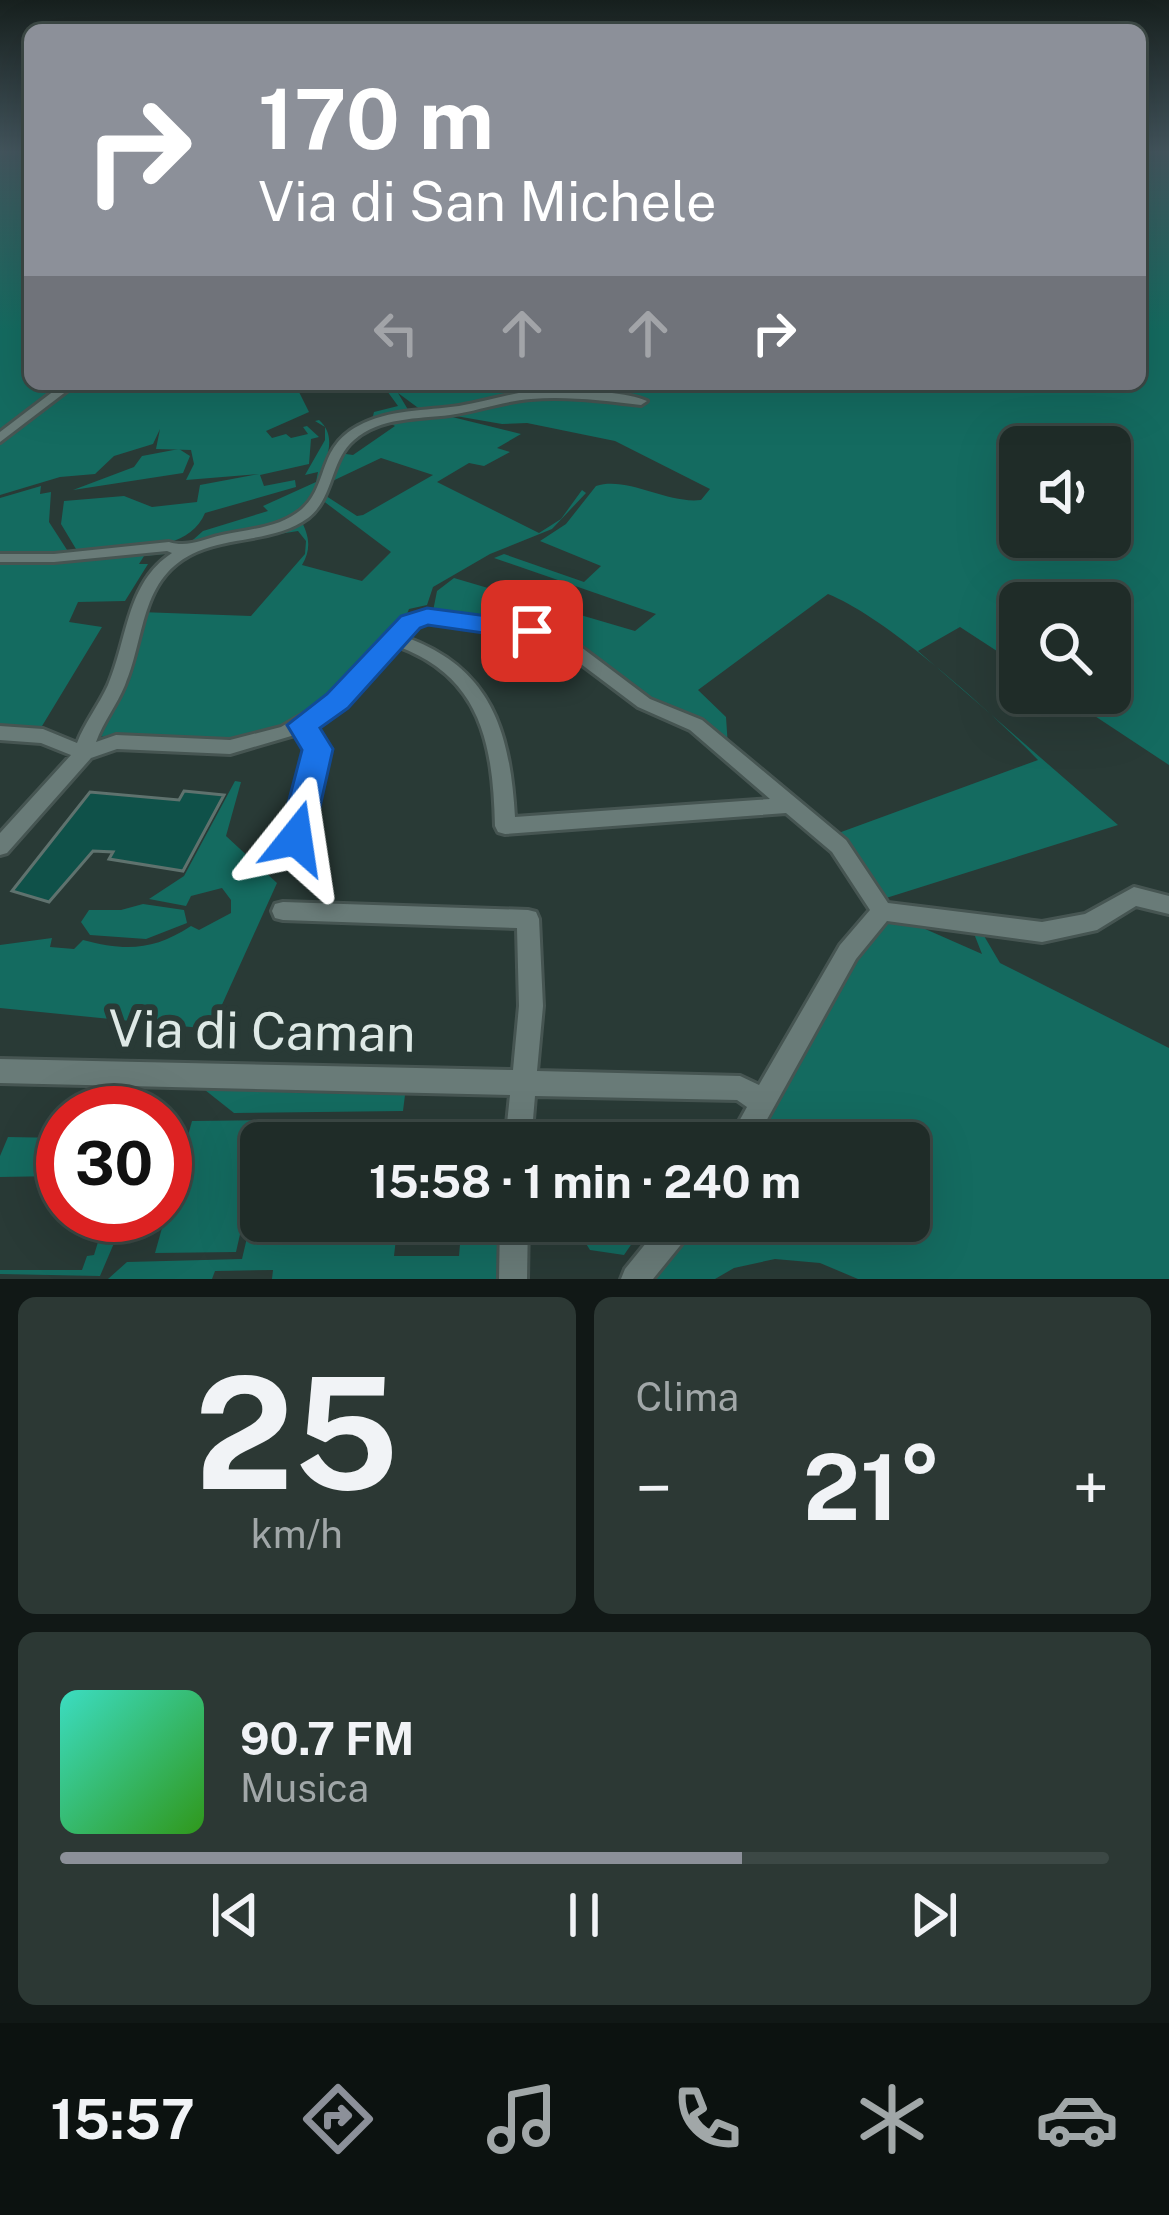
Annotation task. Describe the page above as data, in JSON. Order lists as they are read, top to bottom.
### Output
{
  "streets": {
    "street": ["Via di Caman"]
  },
  "page": {
    "turn": ["170 m", "Via di San Michele"],
    "limit": "30",
    "trip": "15:58 · 1 min · 240 m",
    "tile": [
      ["25", "km/h"],
      "Clima"
    ],
    "heat": ["−", "21°", "+"],
    "song": ["90.7 FM", "Musica"],
    "tabs": "15:57"
  }
}
